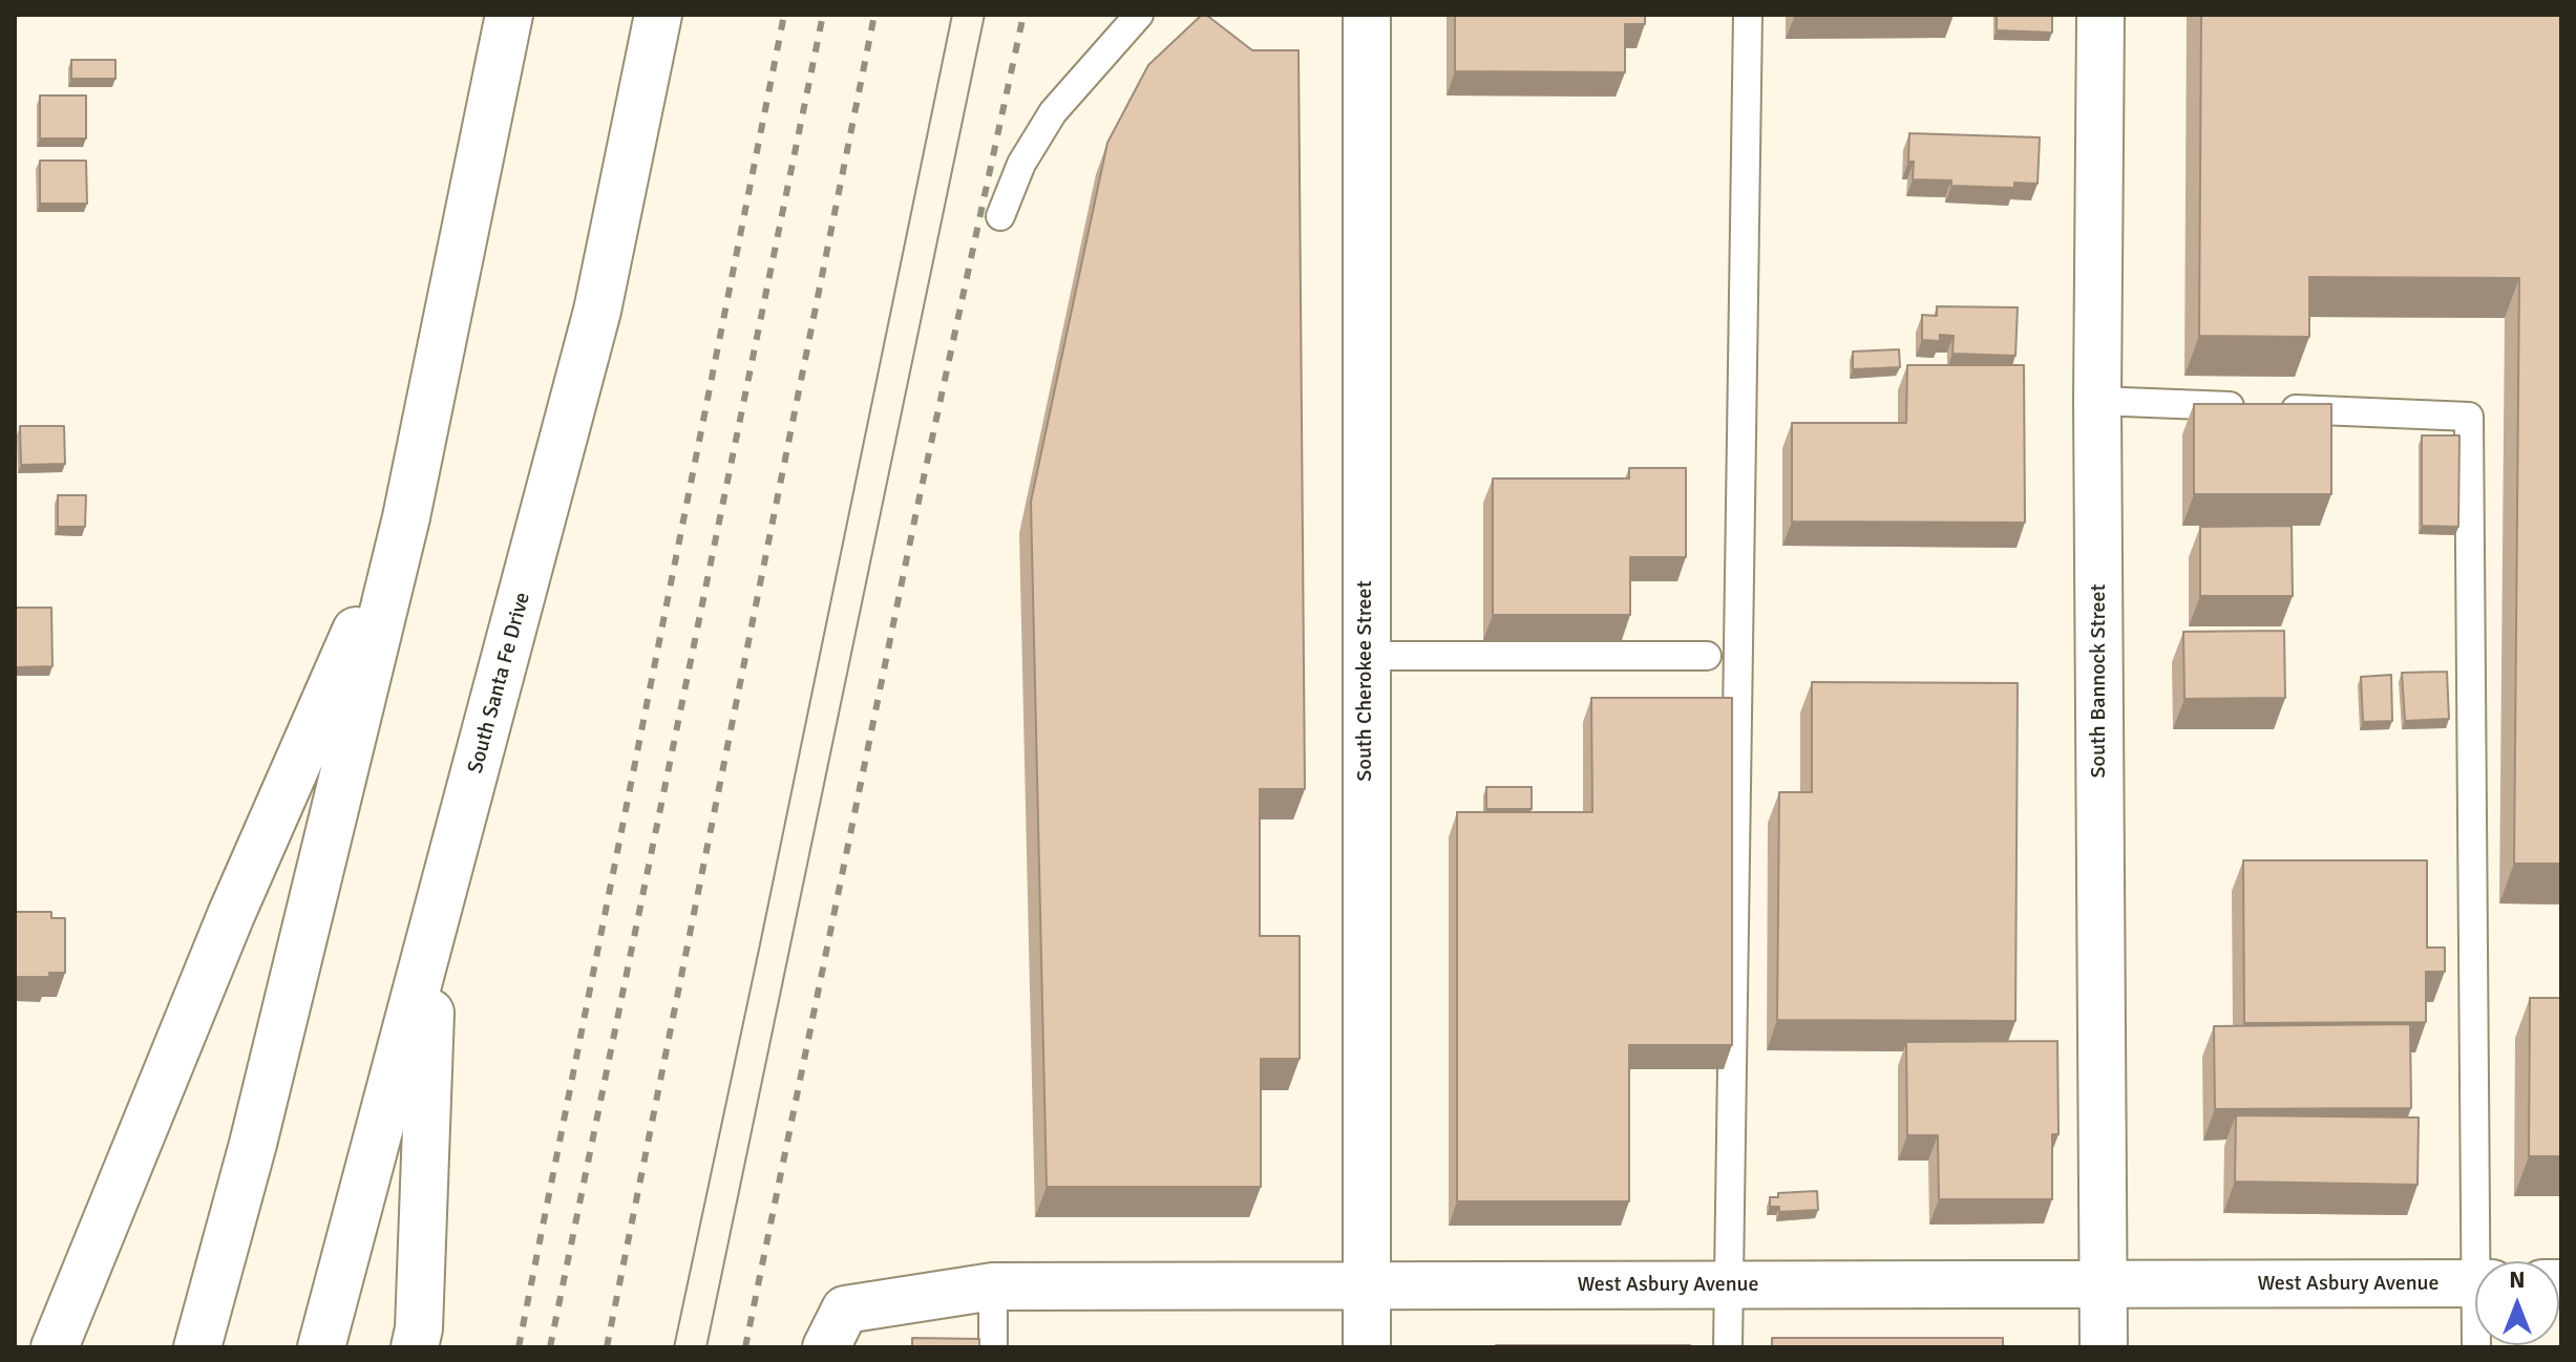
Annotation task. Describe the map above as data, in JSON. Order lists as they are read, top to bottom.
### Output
{
  "streets": {
    "main road": [
      "South Cherokee Street",
      "South Bannock Street",
      "South Santa Fe Drive",
      "West Asbury Avenue"
    ]
  },
  "crossings": [
    ["South Cherokee Street", "West Asbury Avenue"],
    ["South Bannock Street", "West Asbury Avenue"]
  ],
  "north": "top"
}
